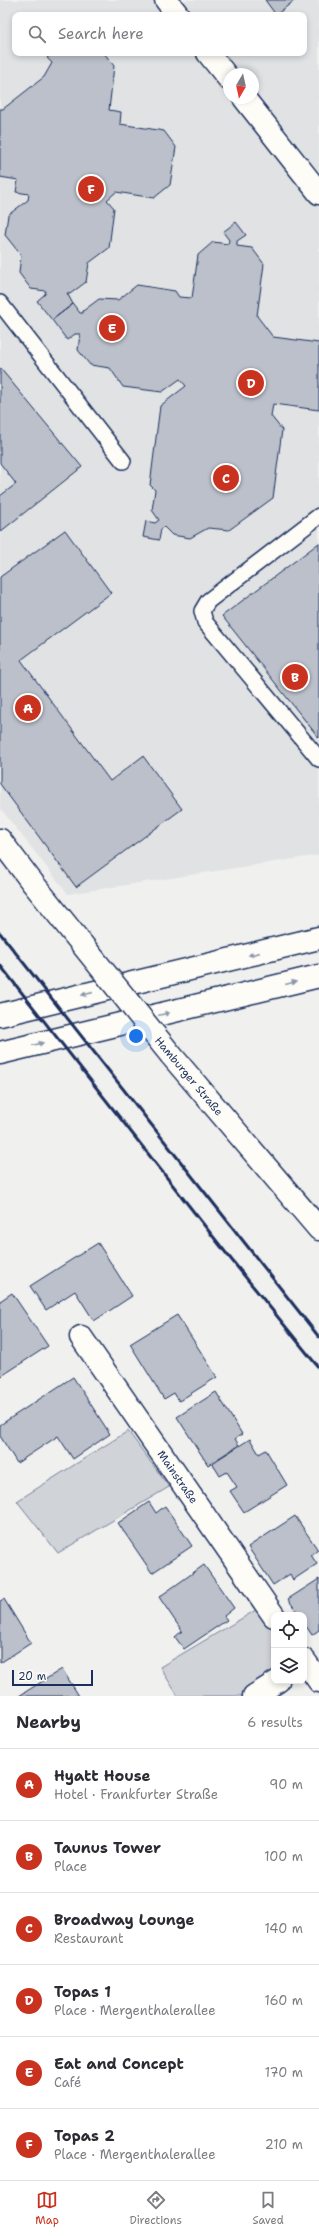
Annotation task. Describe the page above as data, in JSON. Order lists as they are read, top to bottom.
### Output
{
  "streets": {
    "main road": ["Hamburger Straße", "Mainstraße"]
  },
  "scale_bar": "20 m",
  "north": "bottom",
  "page": {
    "search": "Search here",
    "pins": [
      "F",
      "E",
      "D",
      "C",
      "B",
      "A"
    ],
    "scale": "20 m",
    "heading": ["Nearby", "6 results"],
    "list": [
      {
        "mark": "A",
        "name": "Hyatt House",
        "note": "Hotel · Frankfurter Straße",
        "value": "90 m"
      },
      {
        "mark": "B",
        "name": "Taunus Tower",
        "note": "Place",
        "value": "100 m"
      },
      {
        "mark": "C",
        "name": "Broadway Lounge",
        "note": "Restaurant",
        "value": "140 m"
      },
      {
        "mark": "D",
        "name": "Topas 1",
        "note": "Place · Mergenthalerallee",
        "value": "160 m"
      },
      {
        "mark": "E",
        "name": "Eat and Concept",
        "note": "Café",
        "value": "170 m"
      },
      {
        "mark": "F",
        "name": "Topas 2",
        "note": "Place · Mergenthalerallee",
        "value": "210 m"
      }
    ],
    "nav": ["Map", "Directions", "Saved"]
  }
}
